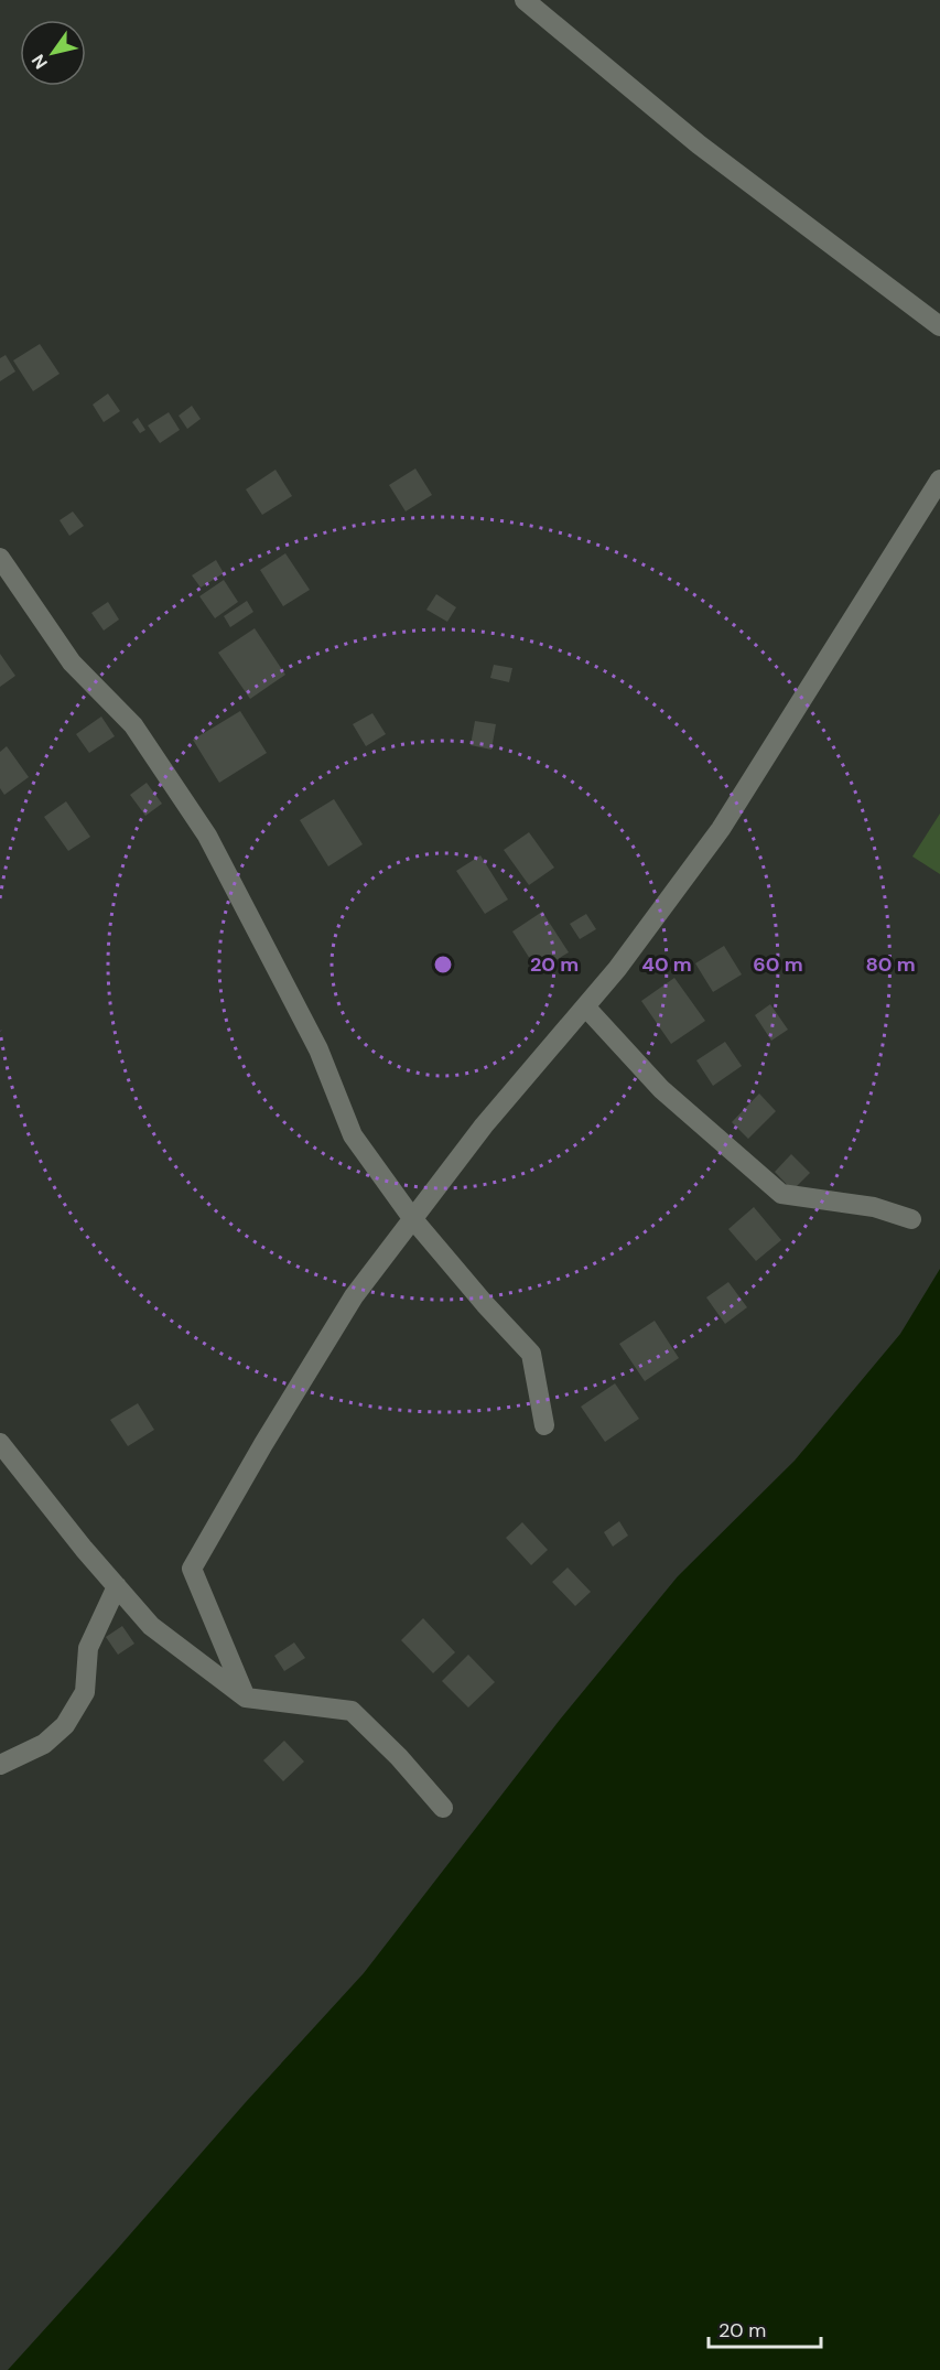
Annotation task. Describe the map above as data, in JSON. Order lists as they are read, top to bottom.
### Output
{
  "scale_bar": "20 m",
  "north": "bottom left",
  "rings": [
    "20 m",
    "40 m",
    "60 m",
    "80 m"
  ]
}
